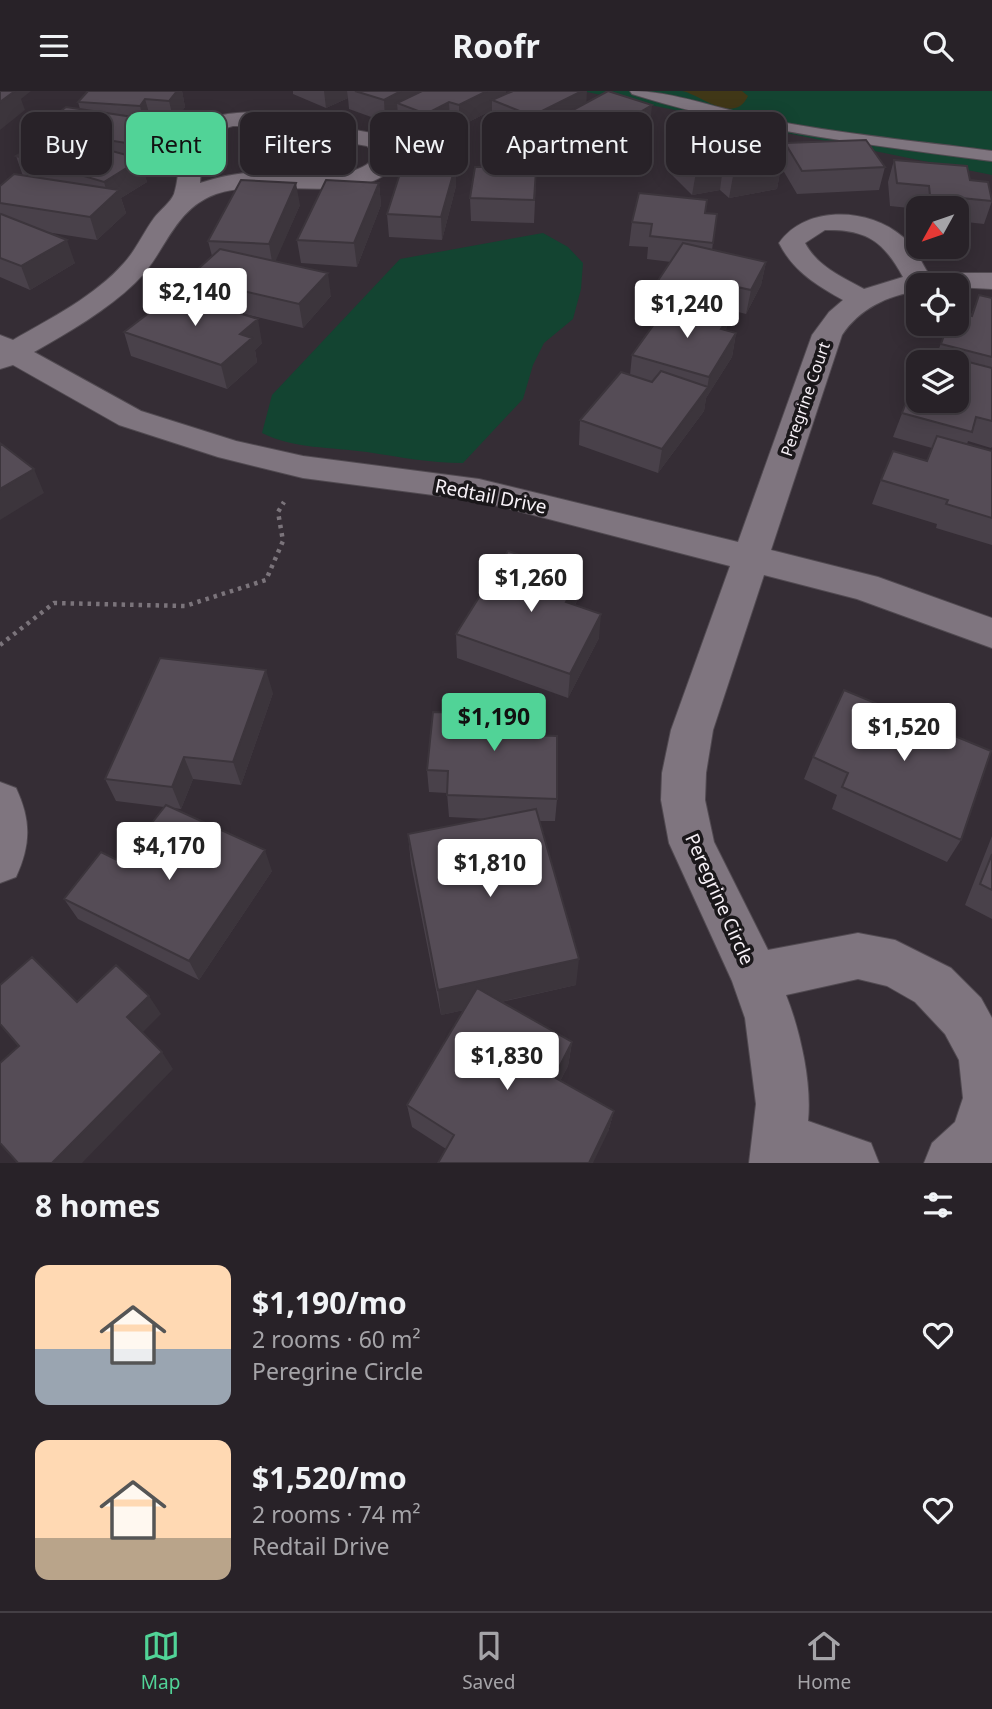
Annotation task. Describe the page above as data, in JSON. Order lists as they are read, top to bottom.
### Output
{
  "streets": {
    "street": ["Peregrine Court", "Redtail Drive", "Peregrine Circle"]
  },
  "crossings": [
    ["Peregrine Court", "Redtail Drive"],
    ["Peregrine Court", "Peregrine Circle"],
    ["Redtail Drive", "Peregrine Circle"]
  ],
  "north": "bottom left",
  "page": {
    "header": "Roofr",
    "chip": [
      "Buy",
      "Rent",
      "Filters",
      "New",
      "Apartment",
      "House"
    ],
    "price": [
      "$2,140",
      "$1,240",
      "$1,260",
      "$1,190",
      "$1,520",
      "$4,170",
      "$1,810",
      "$1,830"
    ],
    "heading": "8 homes",
    "list": [
      {
        "name": "$1,190/mo",
        "note": "2 rooms · 60 m² · Peregrine Circle"
      },
      {
        "name": "$1,520/mo",
        "note": "2 rooms · 74 m² · Redtail Drive"
      }
    ],
    "tabs": ["Map", "Saved", "Home"]
  }
}
